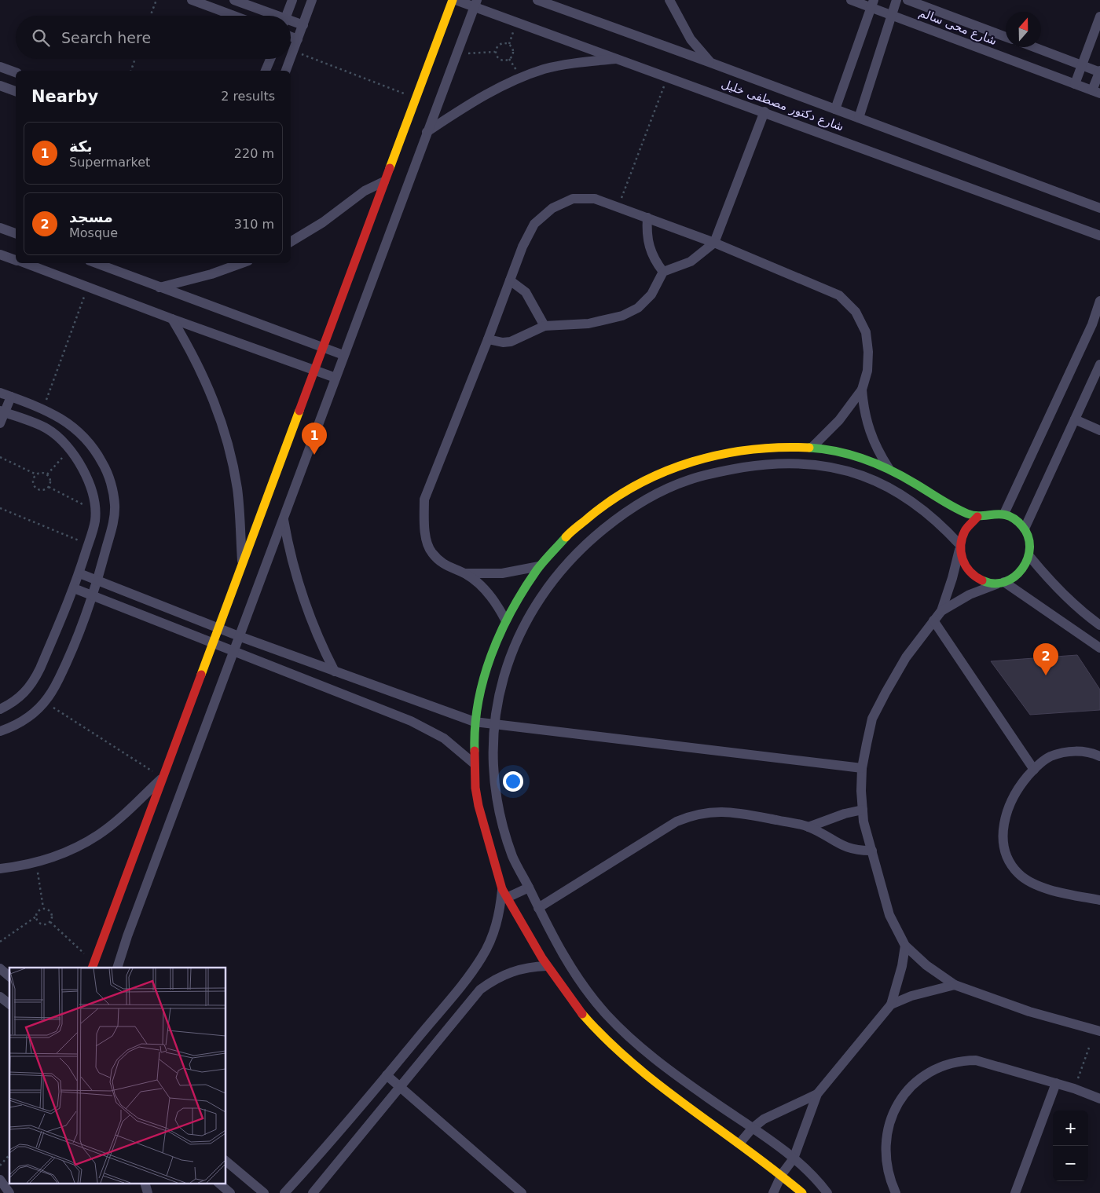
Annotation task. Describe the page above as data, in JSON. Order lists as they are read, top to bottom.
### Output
{
  "streets": {
    "street": ["شارع محى سالم", "شارع دكتور مصطفى خليل"]
  },
  "north": "top",
  "page": {
    "search": "Search here",
    "heading": ["Nearby", "2 results"],
    "list": [
      {
        "mark": "1",
        "name": "بكة",
        "note": "Supermarket",
        "value": "220 m"
      },
      {
        "mark": "2",
        "name": "مسجد",
        "note": "Mosque",
        "value": "310 m"
      }
    ],
    "pins": ["1", "2"],
    "map_buttons": ["+", "−"]
  }
}
